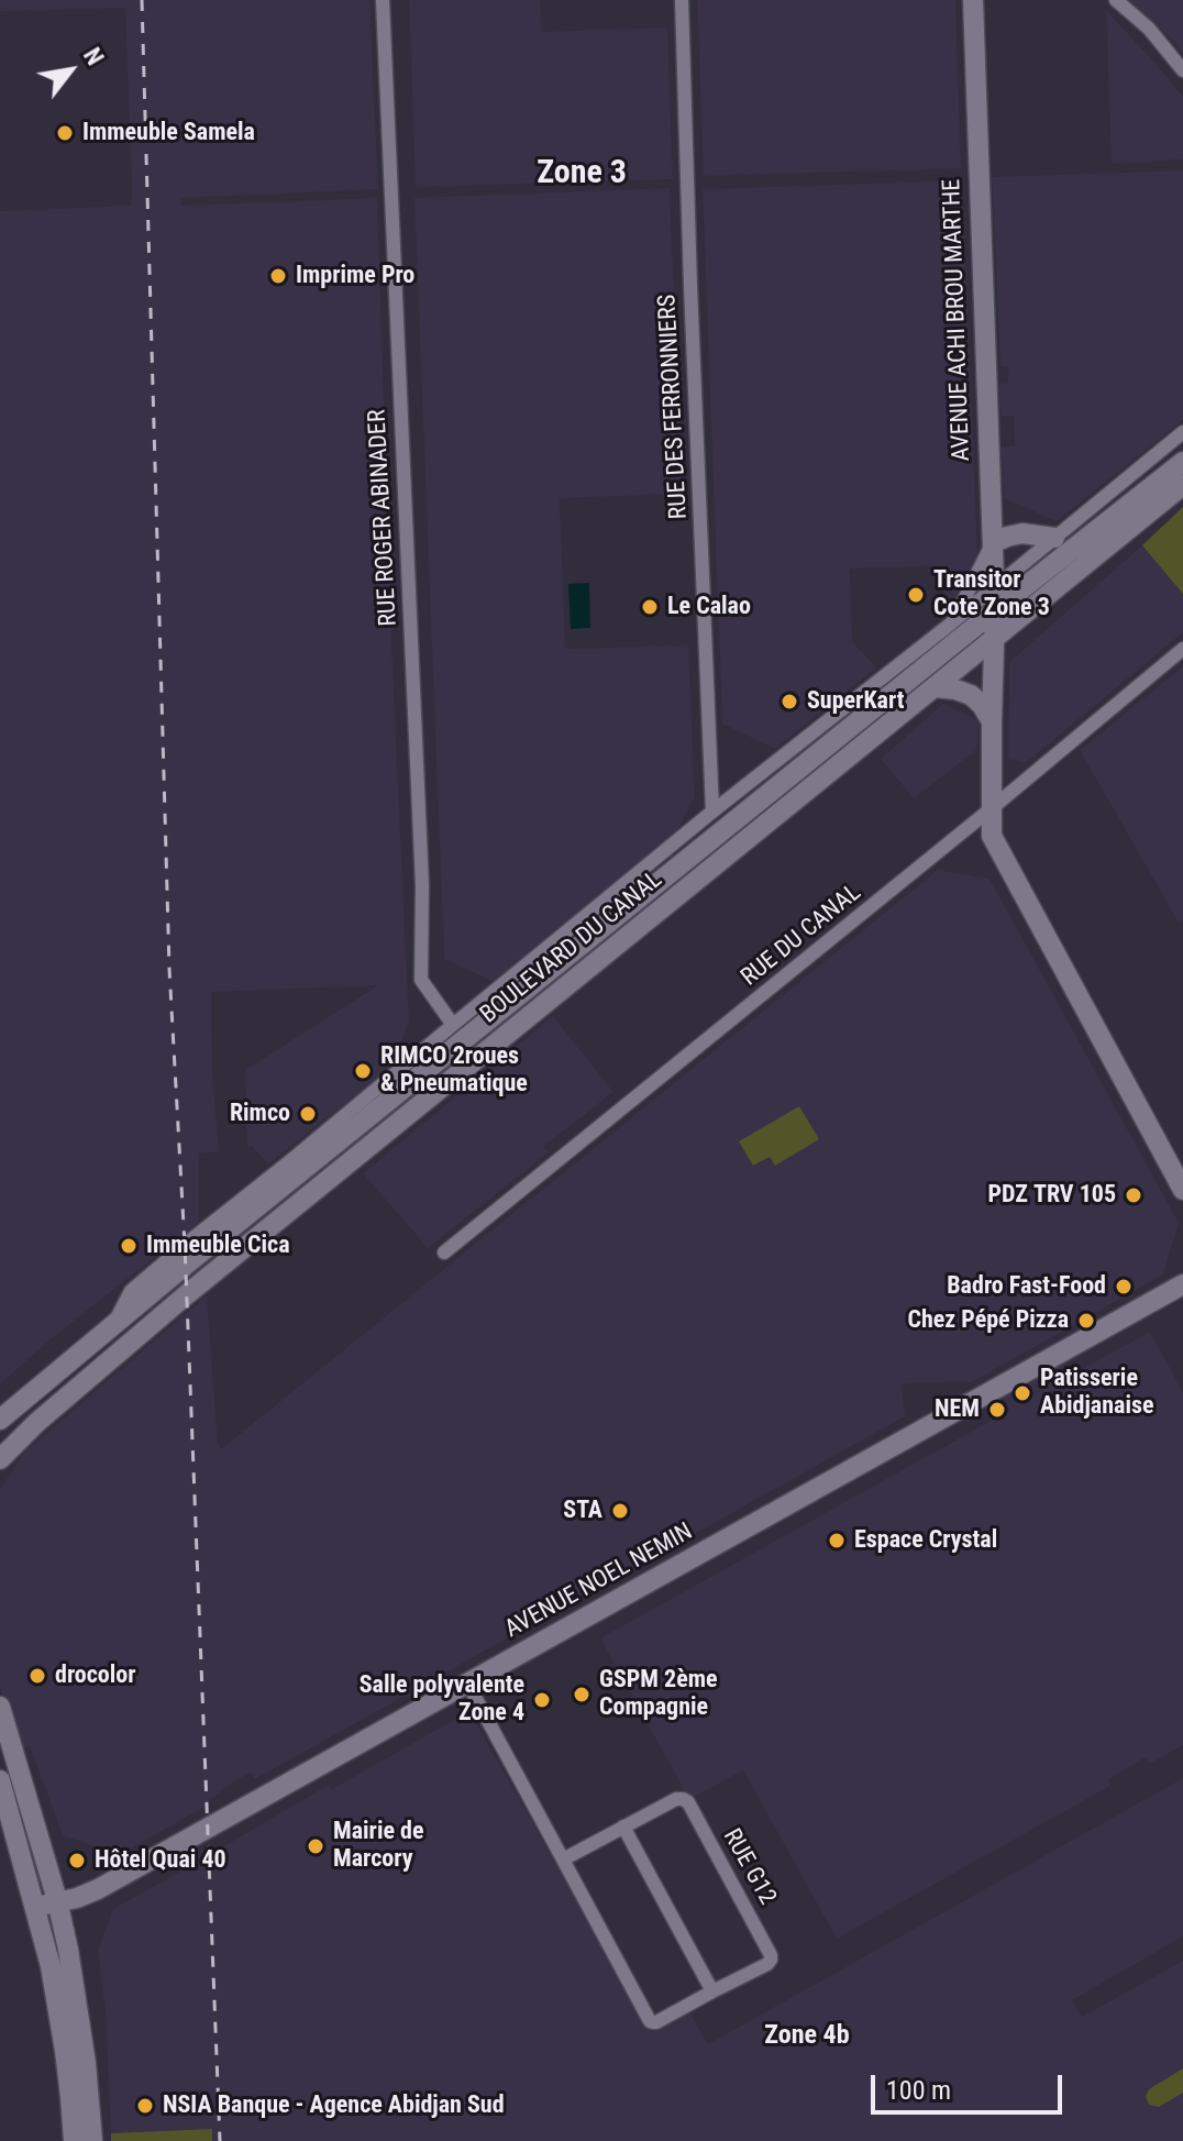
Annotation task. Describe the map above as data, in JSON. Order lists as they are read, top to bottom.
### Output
{
  "streets": {
    "main road": ["AVENUE ACHI BROU MARTHE", "BOULEVARD DU CANAL", "AVENUE NOEL NEMIN"],
    "street": [
      "RUE DES FERRONNIERS",
      "RUE ROGER ABINADER",
      "RUE DU CANAL",
      "RUE G12"
    ]
  },
  "crossings": [
    ["AVENUE ACHI BROU MARTHE", "RUE DU CANAL"],
    ["AVENUE ACHI BROU MARTHE", "BOULEVARD DU CANAL"],
    ["RUE DES FERRONNIERS", "BOULEVARD DU CANAL"],
    ["RUE ROGER ABINADER", "BOULEVARD DU CANAL"],
    ["AVENUE NOEL NEMIN", "RUE G12"]
  ],
  "districts": ["Zone 3", "Zone 4b"],
  "places": [
    "Immeuble Samela",
    "Imprime Pro",
    "Transitor Cote Zone 3",
    "Le Calao",
    "SuperKart",
    "RIMCO 2roues & Pneumatique",
    "Rimco",
    "PDZ TRV 105",
    "Immeuble Cica",
    "Badro Fast-Food",
    "Chez Pépé Pizza",
    "Patisserie Abidjanaise",
    "NEM",
    "STA",
    "Espace Crystal",
    "drocolor",
    "GSPM 2ème Compagnie",
    "Salle polyvalente Zone 4",
    "Mairie de Marcory",
    "Hôtel Quai 40",
    "NSIA Banque - Agence Abidjan Sud"
  ],
  "scale_bar": "100 m",
  "north": "top right"
}
